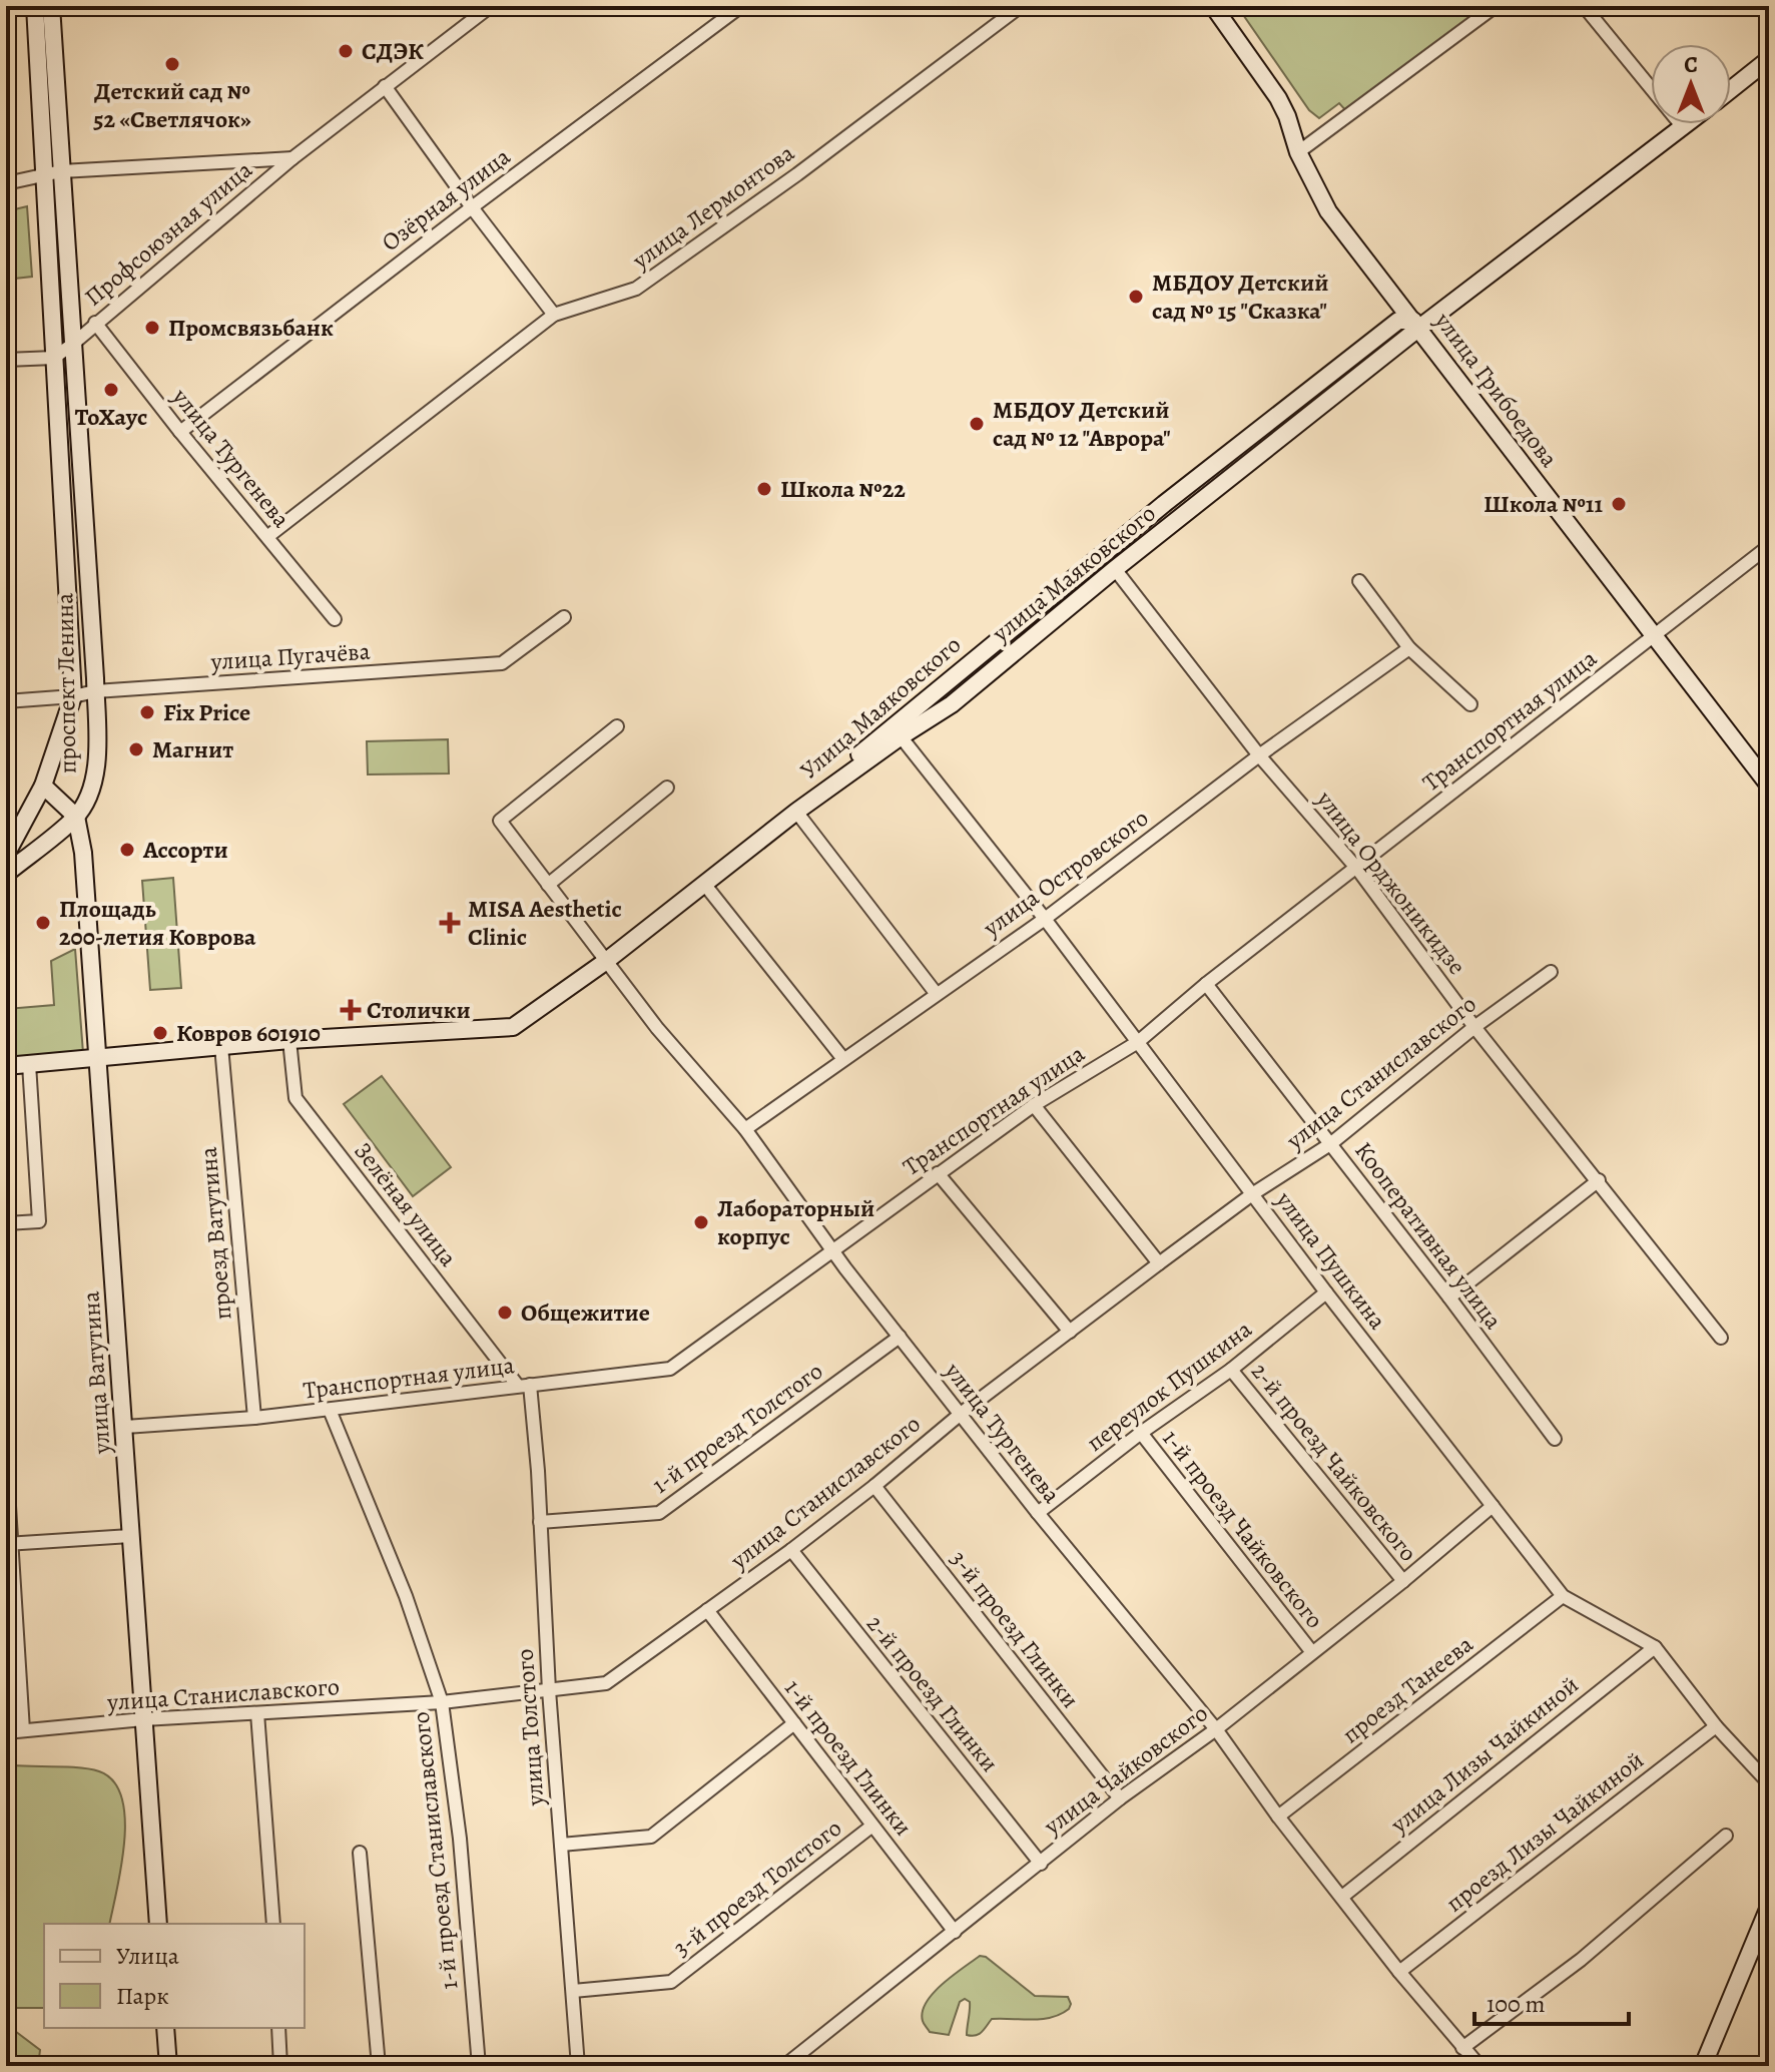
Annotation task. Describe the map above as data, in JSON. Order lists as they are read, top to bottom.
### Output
{
  "streets": {
    "street": [
      "Озёрная улица",
      "улица Лермонтова",
      "Профсоюзная улица",
      "улица Грибоедова",
      "улица Тургенева",
      "улица Маяковского",
      "улица Пугачёва",
      "проспект Ленина",
      "Улица Маяковского",
      "Транспортная улица",
      "улица Островского",
      "улица Орджоникидзе",
      "улица Станиславского",
      "Зелёная улица",
      "проезд Ватутина",
      "Кооперативная улица",
      "улица Пушкина",
      "улица Ватутина",
      "переулок Пушкина",
      "1-й проезд Толстого",
      "2-й проезд Чайковского",
      "1-й проезд Чайковского",
      "3-й проезд Глинки",
      "проезд Танеева",
      "2-й проезд Глинки",
      "улица Толстого",
      "улица Лизы Чайкиной",
      "1-й проезд Глинки",
      "улица Чайковского",
      "проезд Лизы Чайкиной",
      "1-й проезд Станиславского",
      "3-й проезд Толстого"
    ]
  },
  "crossings": [
    ["Озёрная улица", "улица Тургенева"],
    ["улица Лермонтова", "улица Тургенева"],
    ["Профсоюзная улица", "улица Тургенева"],
    ["Профсоюзная улица", "проспект Ленина"],
    ["улица Грибоедова", "улица Маяковского"],
    ["улица Грибоедова", "Улица Маяковского"],
    ["улица Грибоедова", "Транспортная улица"],
    ["улица Тургенева", "улица Маяковского"],
    ["улица Тургенева", "Транспортная улица"],
    ["улица Тургенева", "улица Островского"],
    ["улица Тургенева", "улица Станиславского"],
    ["улица Тургенева", "переулок Пушкина"],
    ["улица Тургенева", "1-й проезд Толстого"],
    ["улица Тургенева", "проезд Танеева"],
    ["улица Тургенева", "улица Лизы Чайкиной"],
    ["улица Тургенева", "улица Чайковского"],
    ["улица Тургенева", "проезд Лизы Чайкиной"],
    ["улица Маяковского", "Улица Маяковского"],
    ["улица Маяковского", "улица Орджоникидзе"],
    ["улица Маяковского", "Зелёная улица"],
    ["улица Маяковского", "проезд Ватутина"],
    ["улица Маяковского", "улица Пушкина"],
    ["улица Маяковского", "улица Ватутина"],
    ["улица Пугачёва", "проспект Ленина"],
    ["проспект Ленина", "улица Ватутина"],
    ["Улица Маяковского", "улица Пушкина"],
    ["Транспортная улица", "улица Орджоникидзе"],
    ["Транспортная улица", "Зелёная улица"],
    ["Транспортная улица", "проезд Ватутина"],
    ["Транспортная улица", "Кооперативная улица"],
    ["Транспортная улица", "улица Пушкина"],
    ["Транспортная улица", "улица Ватутина"],
    ["Транспортная улица", "улица Толстого"],
    ["Транспортная улица", "1-й проезд Станиславского"],
    ["улица Островского", "улица Орджоникидзе"],
    ["улица Островского", "улица Пушкина"],
    ["улица Орджоникидзе", "улица Станиславского"],
    ["улица Станиславского", "Кооперативная улица"],
    ["улица Станиславского", "улица Пушкина"],
    ["улица Станиславского", "улица Ватутина"],
    ["улица Станиславского", "3-й проезд Глинки"],
    ["улица Станиславского", "2-й проезд Глинки"],
    ["улица Станиславского", "улица Толстого"],
    ["улица Станиславского", "1-й проезд Глинки"],
    ["улица Станиславского", "1-й проезд Станиславского"],
    ["Зелёная улица", "улица Толстого"],
    ["улица Пушкина", "переулок Пушкина"],
    ["улица Пушкина", "проезд Танеева"],
    ["улица Пушкина", "улица Лизы Чайкиной"],
    ["улица Пушкина", "улица Чайковского"],
    ["улица Пушкина", "проезд Лизы Чайкиной"],
    ["переулок Пушкина", "2-й проезд Чайковского"],
    ["переулок Пушкина", "1-й проезд Чайковского"],
    ["1-й проезд Толстого", "улица Толстого"],
    ["2-й проезд Чайковского", "улица Чайковского"],
    ["1-й проезд Чайковского", "улица Чайковского"],
    ["3-й проезд Глинки", "улица Чайковского"],
    ["2-й проезд Глинки", "улица Чайковского"],
    ["улица Толстого", "3-й проезд Толстого"],
    ["1-й проезд Глинки", "улица Чайковского"],
    ["1-й проезд Глинки", "3-й проезд Толстого"]
  ],
  "places": {
    "other": [
      "СДЭК",
      "Детский сад № 52 «Светлячок»",
      "МБДОУ Детский сад № 15 \"Сказка\"",
      "Промсвязьбанк",
      "ТоХаус",
      "МБДОУ Детский сад № 12 \"Аврора\"",
      "Школа №22",
      "Школа №11",
      "Fix Price",
      "Магнит",
      "Ассорти",
      "Площадь 200-летия Коврова",
      "Ковров 601910",
      "Лабораторный корпус",
      "Общежитие"
    ],
    "health": ["MISA Aesthetic Clinic", "Столички"]
  },
  "legend": ["Улица", "Парк"],
  "scale_bar": "100 m",
  "north": "top"
}
